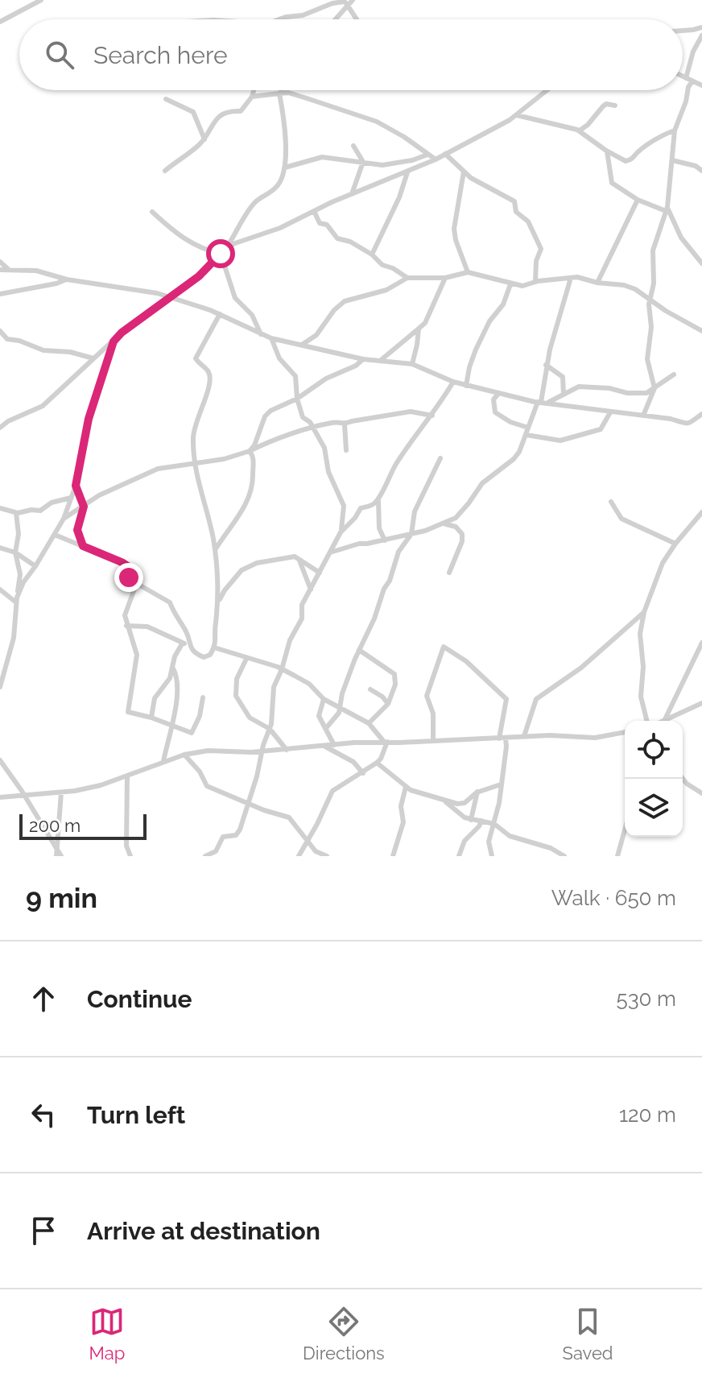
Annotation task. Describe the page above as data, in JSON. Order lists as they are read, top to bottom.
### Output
{
  "scale_bar": "200 m",
  "page": {
    "search": "Search here",
    "scale": "200 m",
    "heading": ["9 min", "Walk · 650 m"],
    "list": [
      ["Continue", "530 m"],
      ["Turn left", "120 m"],
      "Arrive at destination"
    ],
    "nav": ["Map", "Directions", "Saved"]
  }
}
